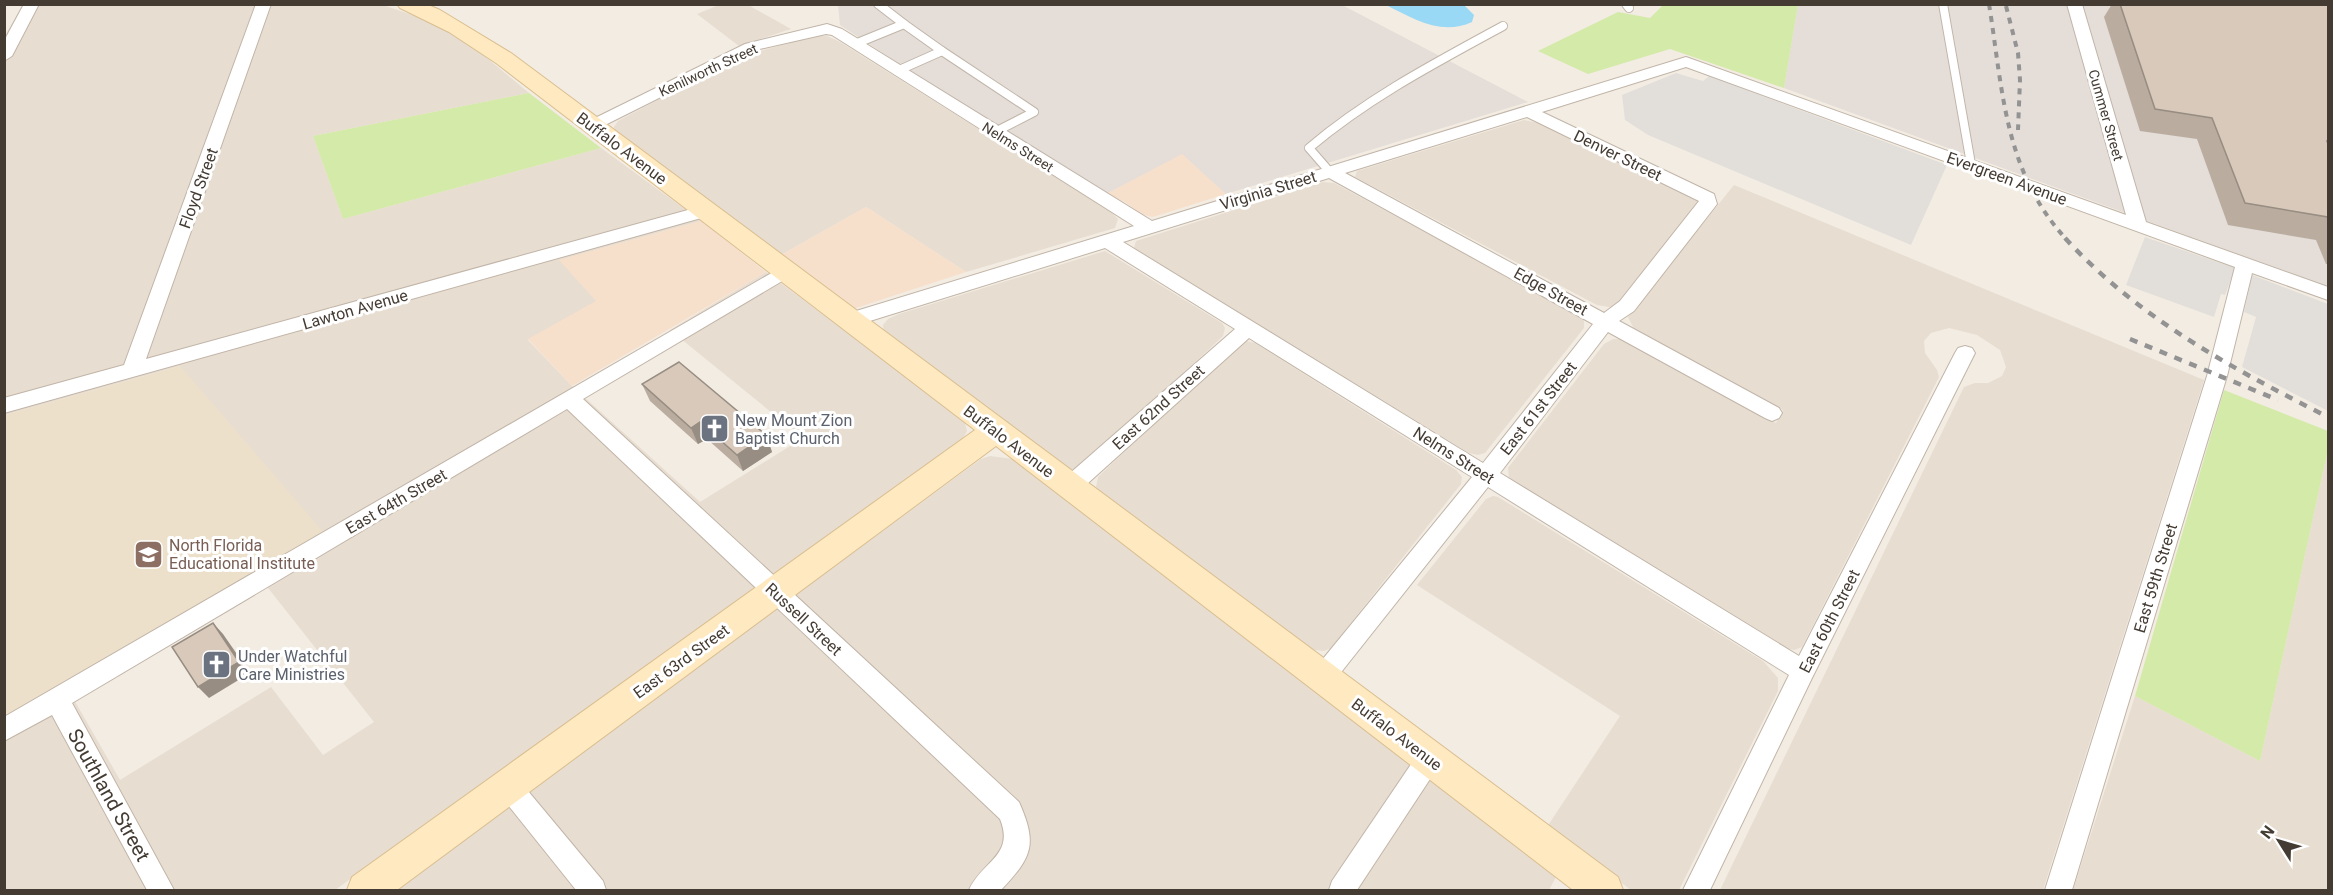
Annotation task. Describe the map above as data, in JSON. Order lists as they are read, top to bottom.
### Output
{
  "streets": {
    "street": [
      "Kenilworth Street",
      "Cummer Street",
      "Nelms Street",
      "Buffalo Avenue",
      "Denver Street",
      "Evergreen Avenue",
      "Floyd Street",
      "Virginia Street",
      "Edge Street",
      "Lawton Avenue",
      "East 62nd Street",
      "East 61st Street",
      "East 64th Street",
      "East 59th Street",
      "Russell Street",
      "East 60th Street",
      "East 63rd Street",
      "Southland Street"
    ]
  },
  "crossings": [
    ["Kenilworth Street", "Nelms Street"],
    ["Kenilworth Street", "Buffalo Avenue"],
    ["Cummer Street", "Evergreen Avenue"],
    ["Nelms Street", "Virginia Street"],
    ["Nelms Street", "East 62nd Street"],
    ["Nelms Street", "East 61st Street"],
    ["Nelms Street", "East 60th Street"],
    ["Buffalo Avenue", "Virginia Street"],
    ["Buffalo Avenue", "Lawton Avenue"],
    ["Buffalo Avenue", "East 62nd Street"],
    ["Buffalo Avenue", "East 61st Street"],
    ["Buffalo Avenue", "East 64th Street"],
    ["Buffalo Avenue", "East 63rd Street"],
    ["Denver Street", "Virginia Street"],
    ["Denver Street", "East 61st Street"],
    ["Evergreen Avenue", "Virginia Street"],
    ["Evergreen Avenue", "East 59th Street"],
    ["Floyd Street", "Lawton Avenue"],
    ["Virginia Street", "Edge Street"],
    ["Edge Street", "East 61st Street"],
    ["East 64th Street", "Russell Street"],
    ["East 64th Street", "Southland Street"],
    ["Russell Street", "East 63rd Street"]
  ],
  "places": {
    "church": ["New Mount Zion Baptist Church", "Under Watchful Care Ministries"],
    "school or university": ["North Florida Educational Institute"]
  },
  "north": "top left"
}
